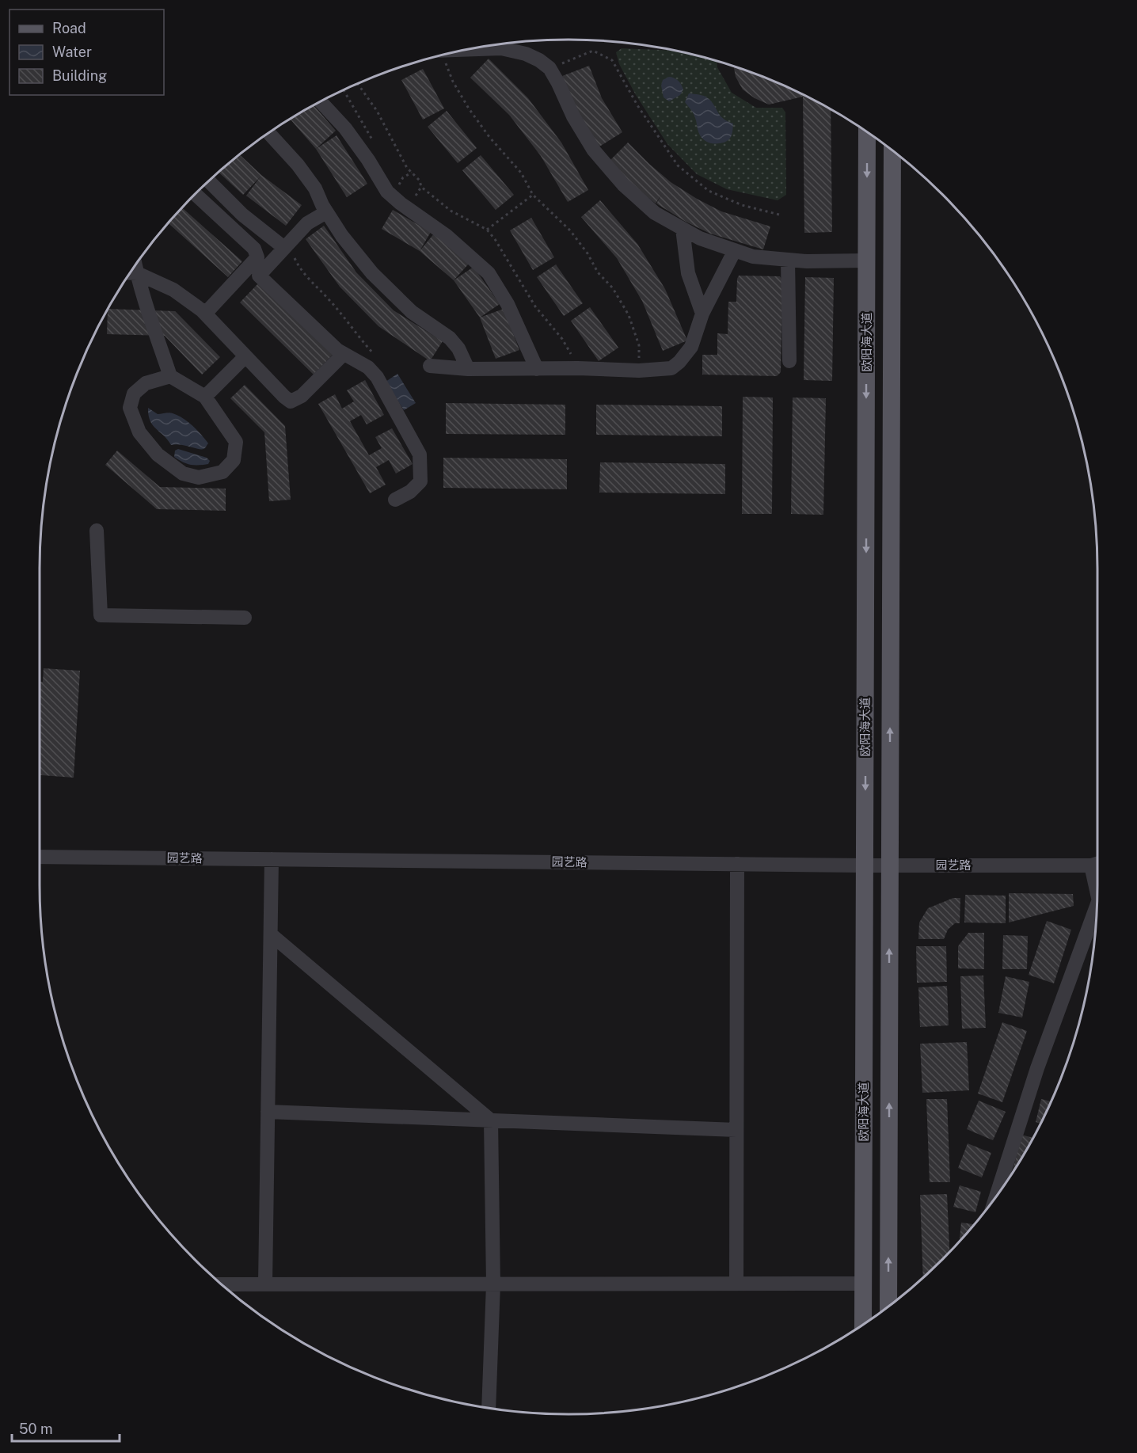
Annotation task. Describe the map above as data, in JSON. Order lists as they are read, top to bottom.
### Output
{
  "streets": {
    "main road": ["欧阳海大道"],
    "street": ["园艺路"]
  },
  "crossings": [
    ["欧阳海大道", "园艺路"]
  ],
  "legend": ["Road", "Water", "Building"],
  "scale_bar": "50 m"
}
